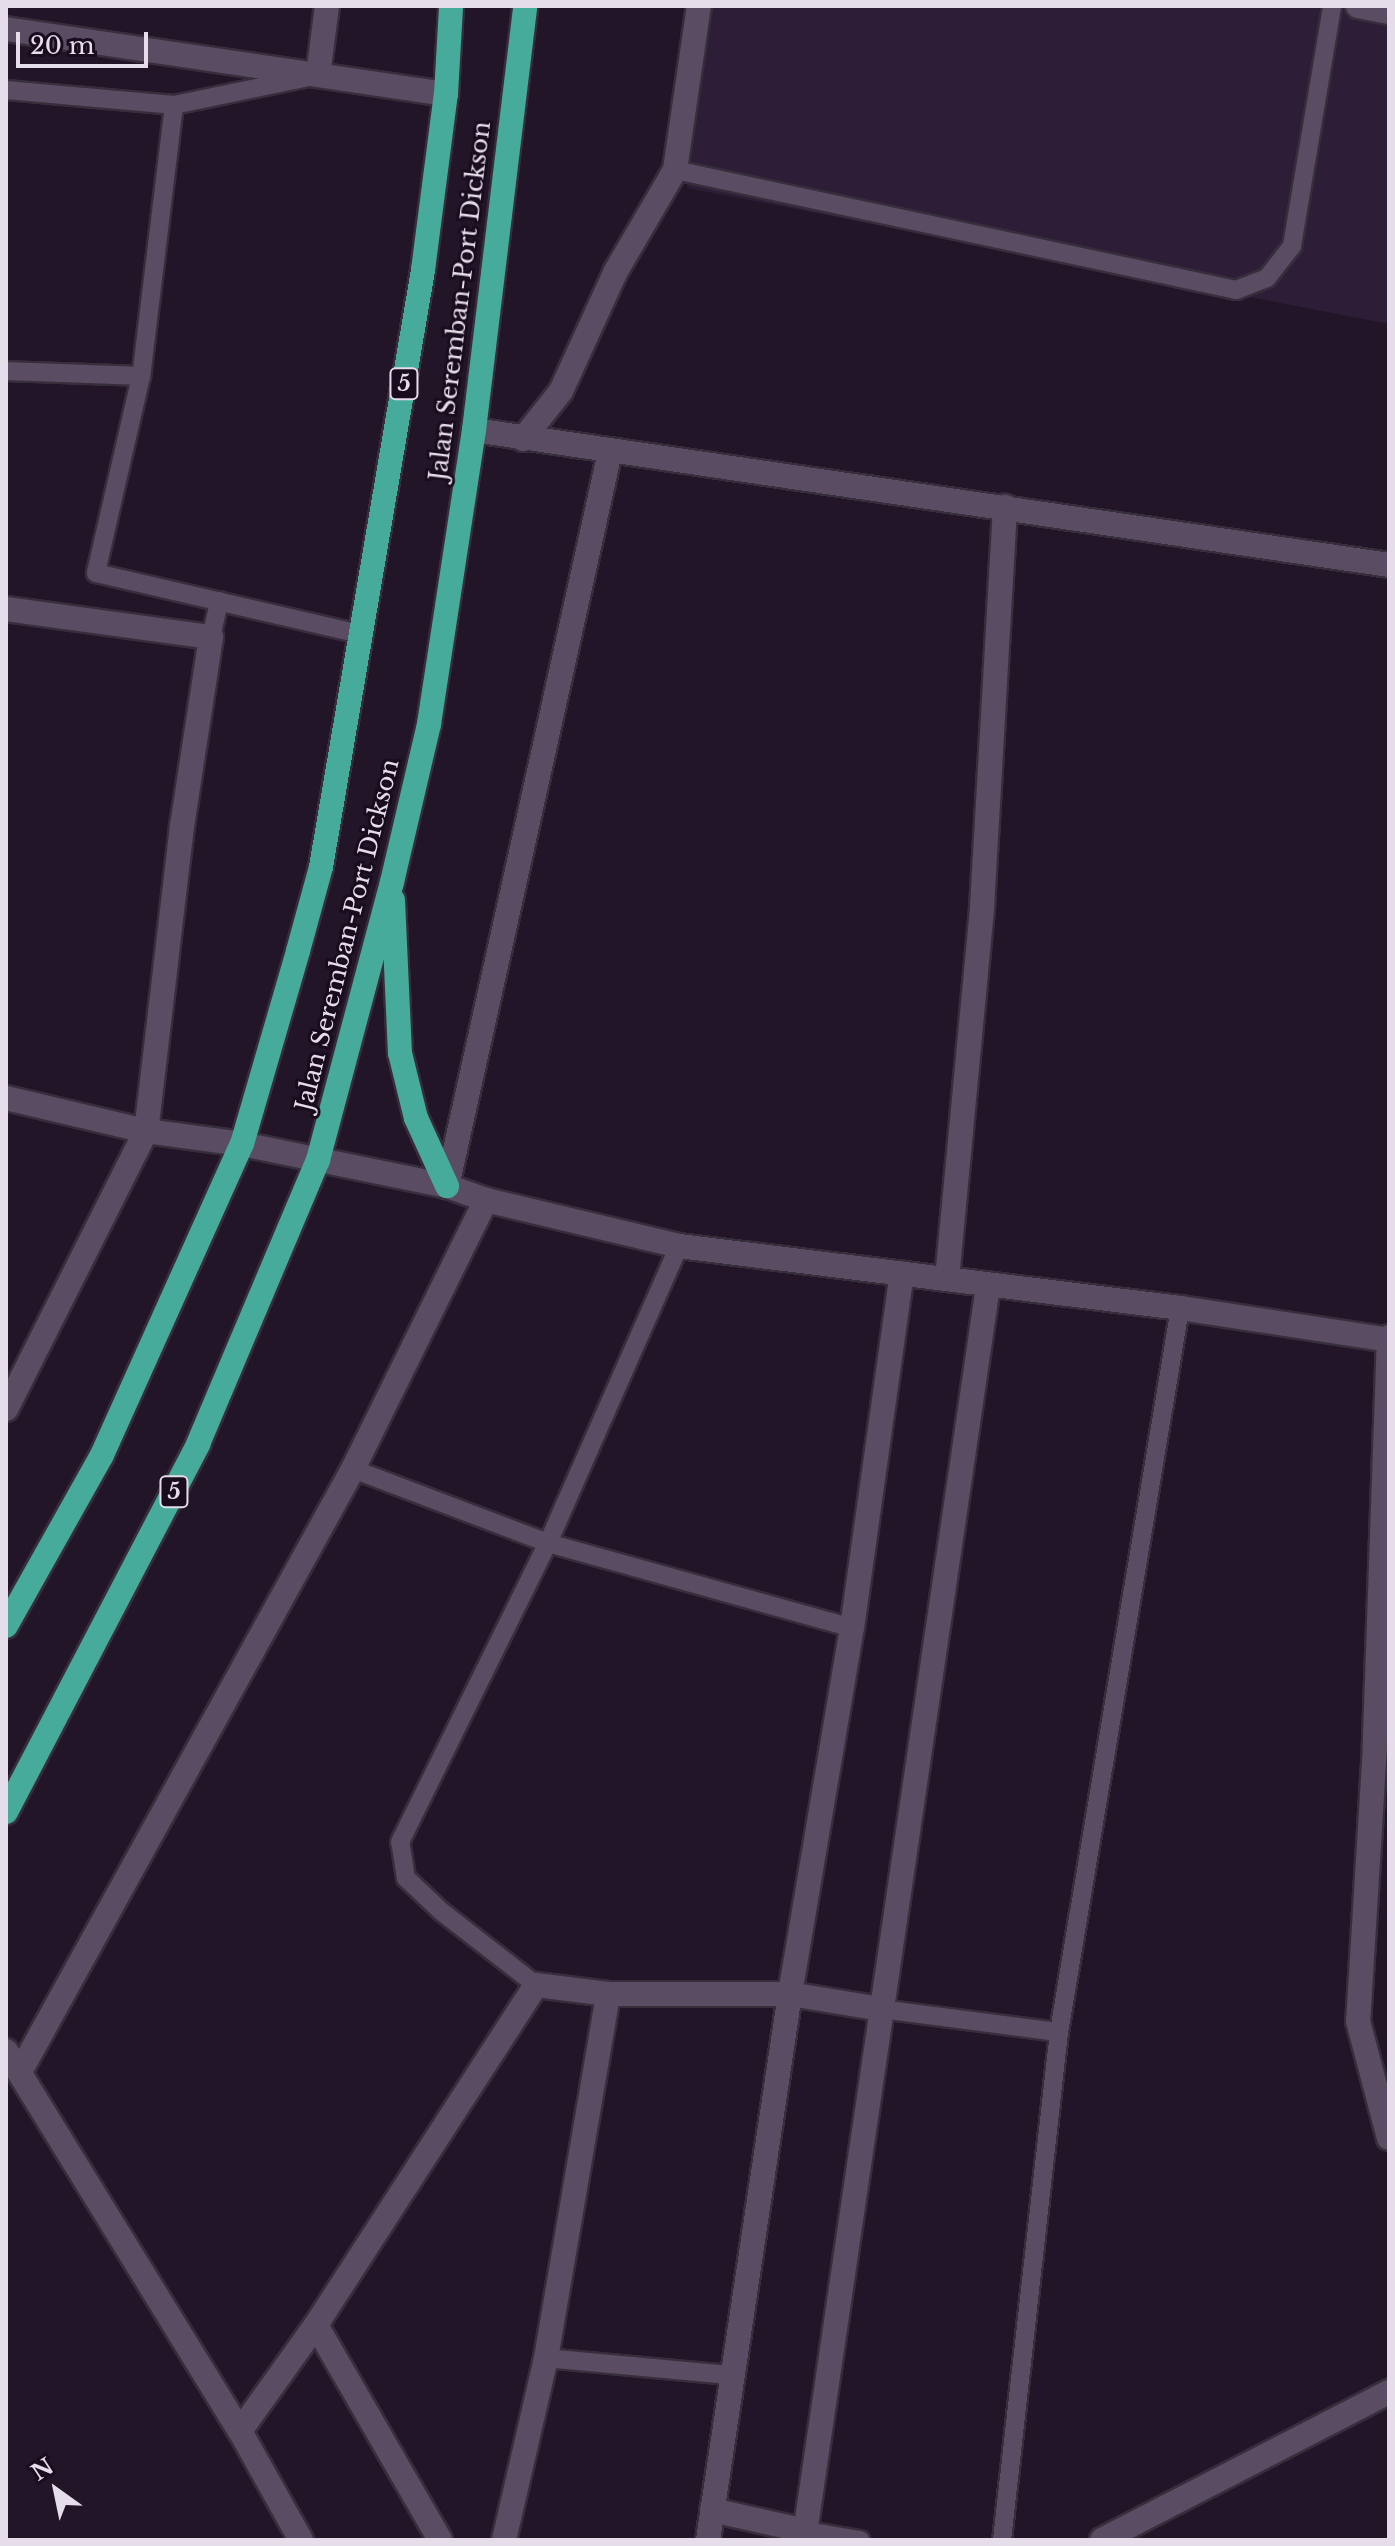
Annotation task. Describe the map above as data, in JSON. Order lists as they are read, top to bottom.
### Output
{
  "streets": {
    "highway": ["Jalan Seremban-Port Dickson", "5"]
  },
  "scale_bar": "20 m",
  "north": "top left"
}
